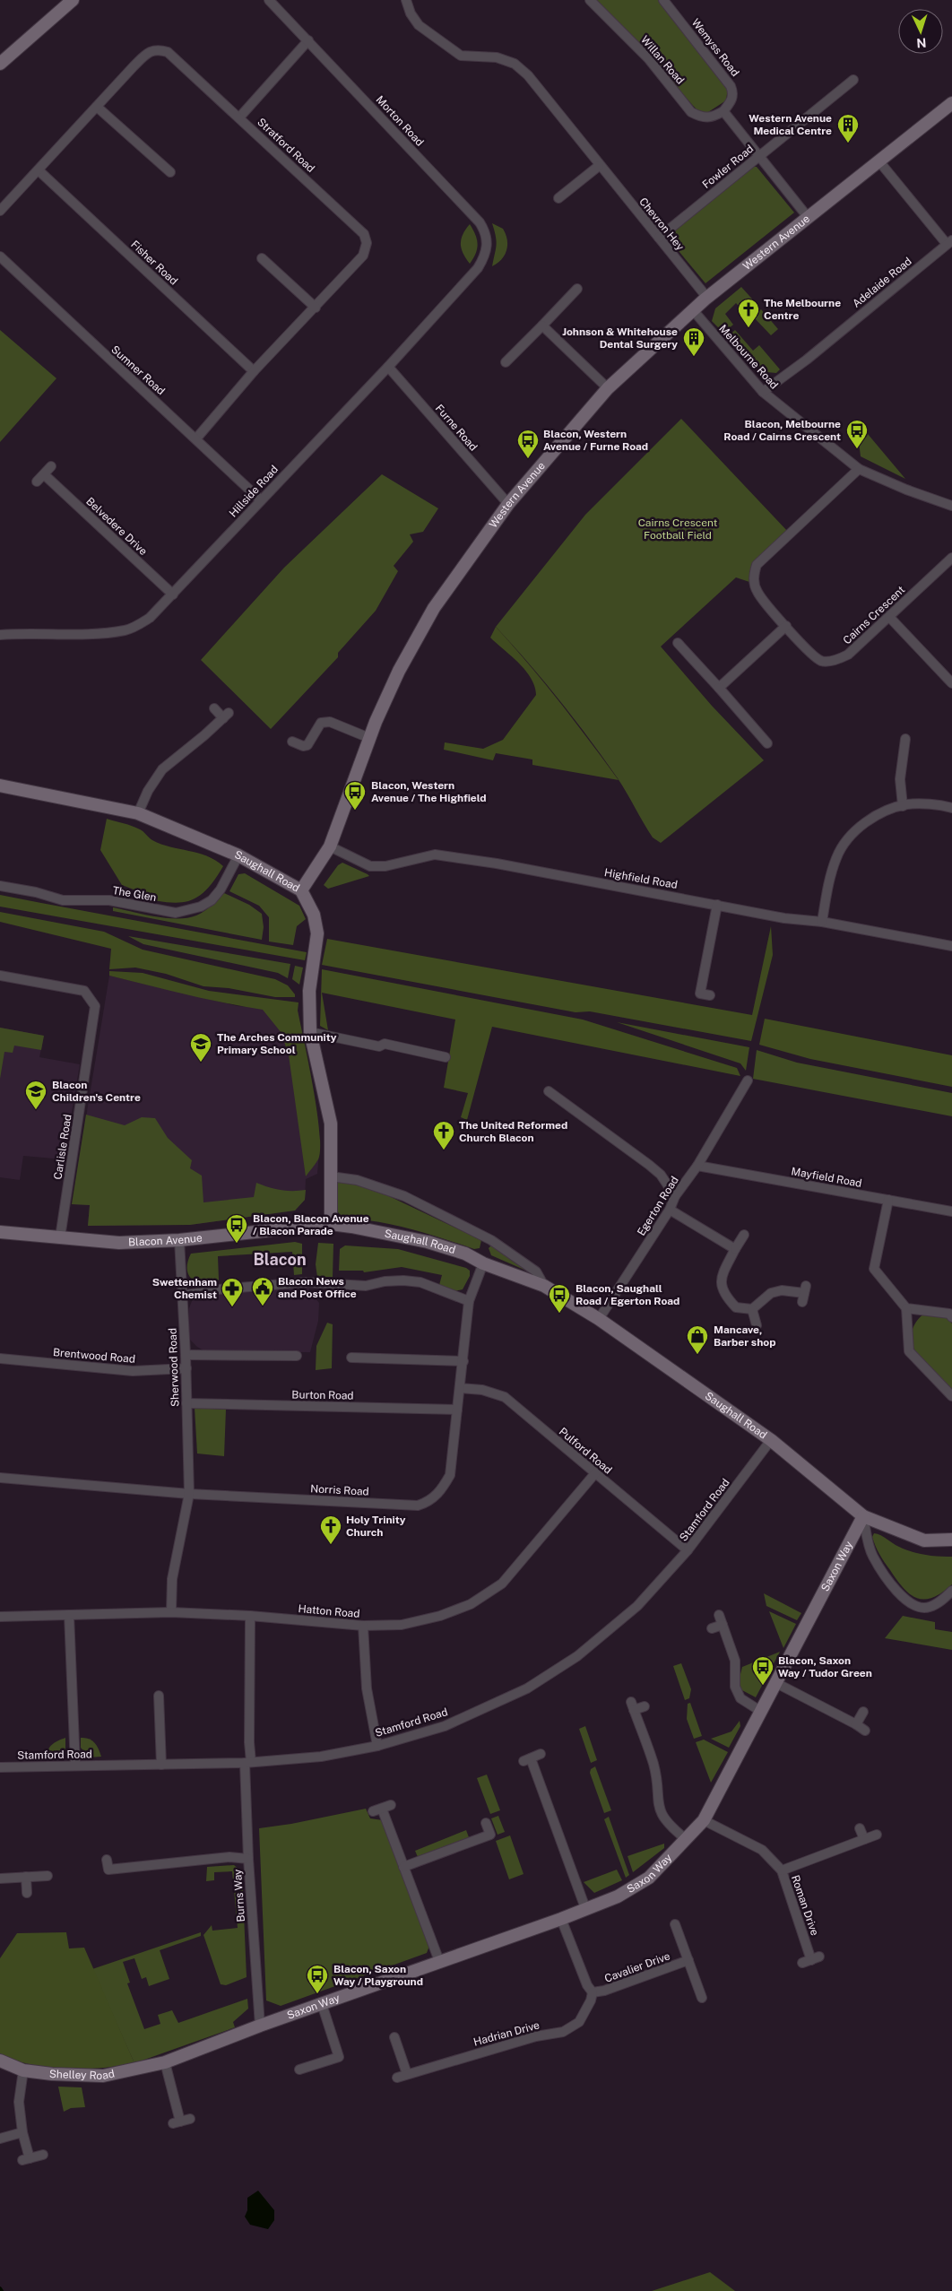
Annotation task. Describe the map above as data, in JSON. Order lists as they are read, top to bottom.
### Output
{
  "streets": {
    "street": [
      "Wemyss Road",
      "Willan Road",
      "Morton Road",
      "Stratford Road",
      "Fowler Road",
      "Chevron Hey",
      "Western Avenue",
      "Fisher Road",
      "Adelaide Road",
      "Melbourne Road",
      "Sumner Road",
      "Furne Road",
      "Hillside Road",
      "Belvedere Drive",
      "Cairns Crescent",
      "Saughall Road",
      "Highfield Road",
      "The Glen",
      "Carlisle Road",
      "Mayfield Road",
      "Egerton Road",
      "Blacon Avenue",
      "Brentwood Road",
      "Sherwood Road",
      "Burton Road",
      "Pulford Road",
      "Norris Road",
      "Stamford Road",
      "Saxon Way",
      "Hatton Road",
      "Burns Way",
      "Roman Drive",
      "Cavalier Drive",
      "Hadrian Drive",
      "Shelley Road"
    ]
  },
  "crossings": [
    ["Wemyss Road", "Willan Road"],
    ["Morton Road", "Hillside Road"],
    ["Stratford Road", "Fisher Road"],
    ["Stratford Road", "Sumner Road"],
    ["Fowler Road", "Chevron Hey"],
    ["Chevron Hey", "Western Avenue"],
    ["Western Avenue", "Melbourne Road"],
    ["Western Avenue", "Furne Road"],
    ["Western Avenue", "Saughall Road"],
    ["Western Avenue", "Highfield Road"],
    ["Adelaide Road", "Melbourne Road"],
    ["Melbourne Road", "Cairns Crescent"],
    ["Sumner Road", "Hillside Road"],
    ["Furne Road", "Hillside Road"],
    ["Hillside Road", "Belvedere Drive"],
    ["Saughall Road", "The Glen"],
    ["Saughall Road", "Egerton Road"],
    ["Saughall Road", "Blacon Avenue"],
    ["Saughall Road", "Norris Road"],
    ["Saughall Road", "Stamford Road"],
    ["Saughall Road", "Saxon Way"],
    ["Carlisle Road", "Blacon Avenue"],
    ["Mayfield Road", "Egerton Road"],
    ["Blacon Avenue", "Sherwood Road"],
    ["Brentwood Road", "Sherwood Road"],
    ["Sherwood Road", "Burton Road"],
    ["Sherwood Road", "Norris Road"],
    ["Sherwood Road", "Hatton Road"],
    ["Burton Road", "Norris Road"],
    ["Pulford Road", "Norris Road"],
    ["Pulford Road", "Stamford Road"],
    ["Pulford Road", "Hatton Road"],
    ["Stamford Road", "Burns Way"],
    ["Saxon Way", "Burns Way"],
    ["Saxon Way", "Roman Drive"],
    ["Saxon Way", "Cavalier Drive"],
    ["Saxon Way", "Shelley Road"],
    ["Hatton Road", "Burns Way"],
    ["Burns Way", "Shelley Road"],
    ["Cavalier Drive", "Hadrian Drive"]
  ],
  "districts": ["Blacon"],
  "parks": ["Cairns Crescent Football Field"],
  "places": {
    "building": ["Western Avenue Medical Centre", "Johnson & Whitehouse Dental Surgery"],
    "church": ["The Melbourne Centre", "The United Reformed Church Blacon", "Holy Trinity Church"],
    "bus stop": [
      "Blacon, Melbourne Road / Cairns Crescent",
      "Blacon, Western Avenue / Furne Road",
      "Blacon, Western Avenue / The Highfield",
      "Blacon, Blacon Avenue / Blacon Parade",
      "Blacon, Saughall Road / Egerton Road",
      "Blacon, Saxon Way / Tudor Green",
      "Blacon, Saxon Way / Playground"
    ],
    "school or university": ["The Arches Community Primary School", "Blacon Children's Centre"],
    "public building": ["Blacon News and Post Office"],
    "pharmacy": ["Swettenham Chemist"],
    "shop": ["Mancave, Barber shop"]
  },
  "north": "bottom"
}
